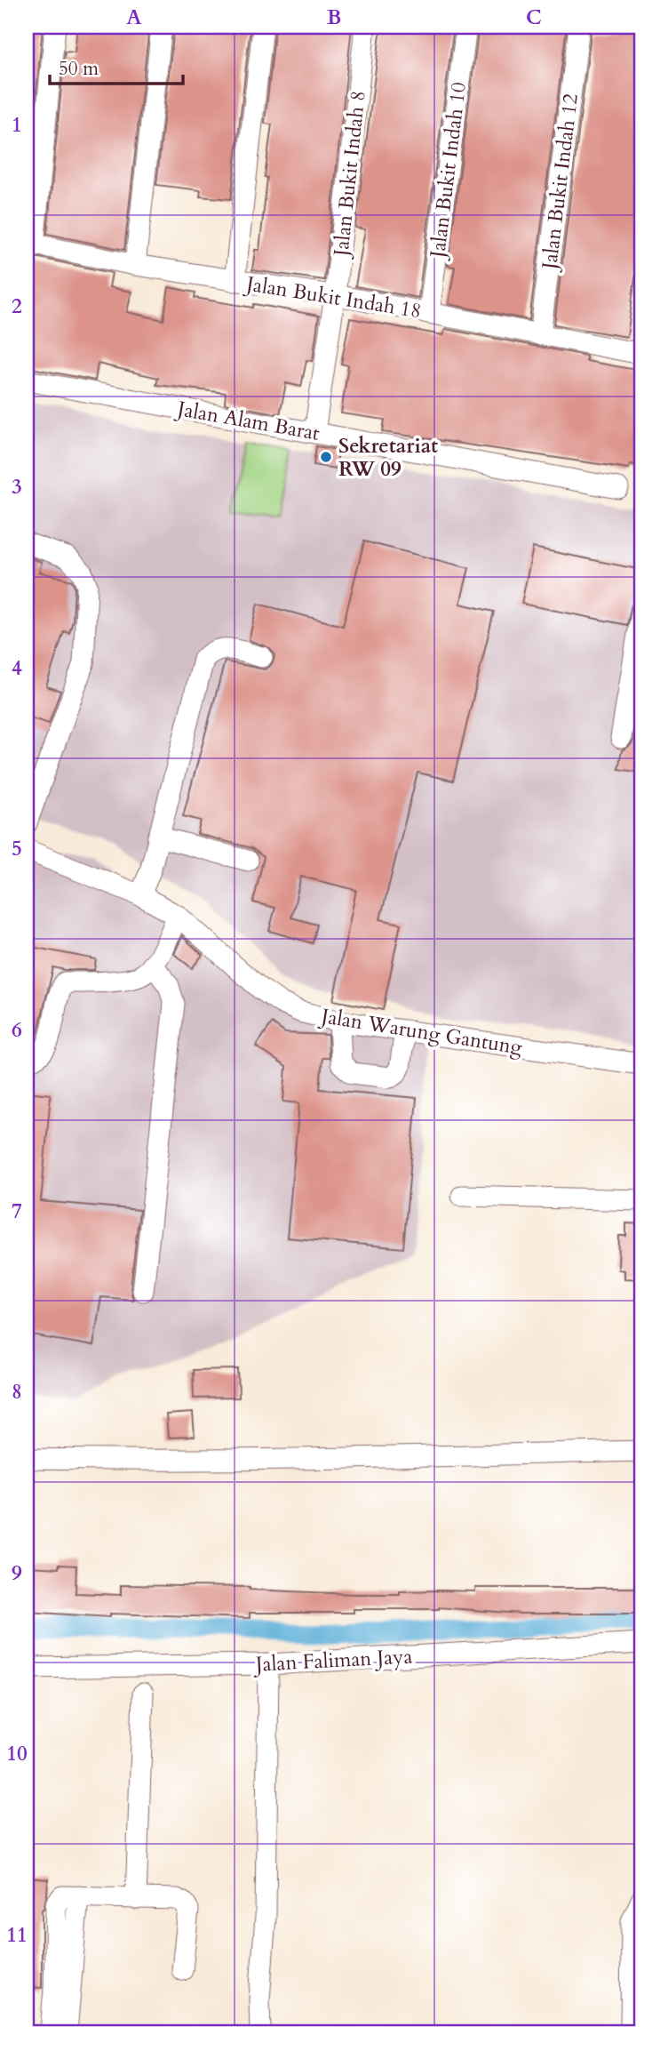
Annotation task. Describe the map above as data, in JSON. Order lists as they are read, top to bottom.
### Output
{
  "streets": {
    "street": [
      "Jalan Bukit Indah 10",
      "Jalan Bukit Indah 8",
      "Jalan Bukit Indah 12",
      "Jalan Bukit Indah 18",
      "Jalan Alam Barat",
      "Jalan Warung Gantung",
      "Jalan Faliman Jaya"
    ]
  },
  "crossings": [
    ["Jalan Bukit Indah 10", "Jalan Bukit Indah 18"],
    ["Jalan Bukit Indah 8", "Jalan Bukit Indah 18"],
    ["Jalan Bukit Indah 8", "Jalan Alam Barat"],
    ["Jalan Bukit Indah 12", "Jalan Bukit Indah 18"]
  ],
  "places": ["Sekretariat RW 09"],
  "scale_bar": "50 m",
  "grid": {
    "columns": ["A", "B", "C"],
    "rows": [
      "1",
      "2",
      "3",
      "4",
      "5",
      "6",
      "7",
      "8",
      "9",
      "10",
      "11"
    ]
  }
}
